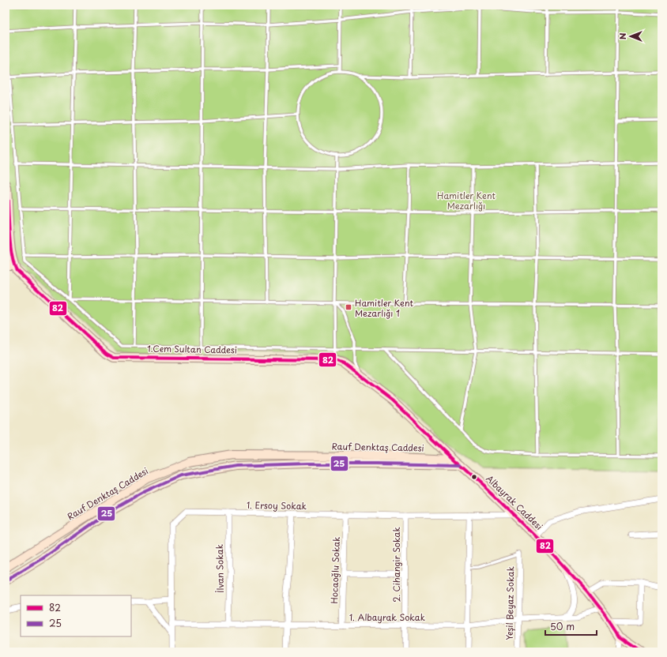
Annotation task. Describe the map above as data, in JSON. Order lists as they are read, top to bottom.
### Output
{
  "streets": {
    "street": [
      "1.Cem Sultan Caddesi",
      "Rauf Denktaş Caddesi",
      "Albayrak Caddesi",
      "1. Ersoy Sokak",
      "2. Cihangir Sokak",
      "İlvan Sokak",
      "Hocaoğlu Sokak",
      "Yeşil Beyaz Sokak",
      "1. Albayrak Sokak"
    ]
  },
  "crossings": [
    ["1.Cem Sultan Caddesi", "Rauf Denktaş Caddesi"],
    ["Rauf Denktaş Caddesi", "Albayrak Caddesi"],
    ["Albayrak Caddesi", "1. Ersoy Sokak"],
    ["Albayrak Caddesi", "1. Albayrak Sokak"],
    ["1. Ersoy Sokak", "2. Cihangir Sokak"],
    ["1. Ersoy Sokak", "İlvan Sokak"],
    ["1. Ersoy Sokak", "Hocaoğlu Sokak"],
    ["1. Ersoy Sokak", "1. Albayrak Sokak"],
    ["2. Cihangir Sokak", "1. Albayrak Sokak"],
    ["İlvan Sokak", "1. Albayrak Sokak"],
    ["Hocaoğlu Sokak", "1. Albayrak Sokak"],
    ["Yeşil Beyaz Sokak", "1. Albayrak Sokak"]
  ],
  "parks": ["Hamitler Kent Mezarlığı"],
  "places": {
    "transit": ["Hamitler Kent Mezarlığı 1"]
  },
  "lines": ["transit line 82", "transit line 25"],
  "legend": ["82", "25"],
  "scale_bar": "50 m",
  "north": "left"
}
